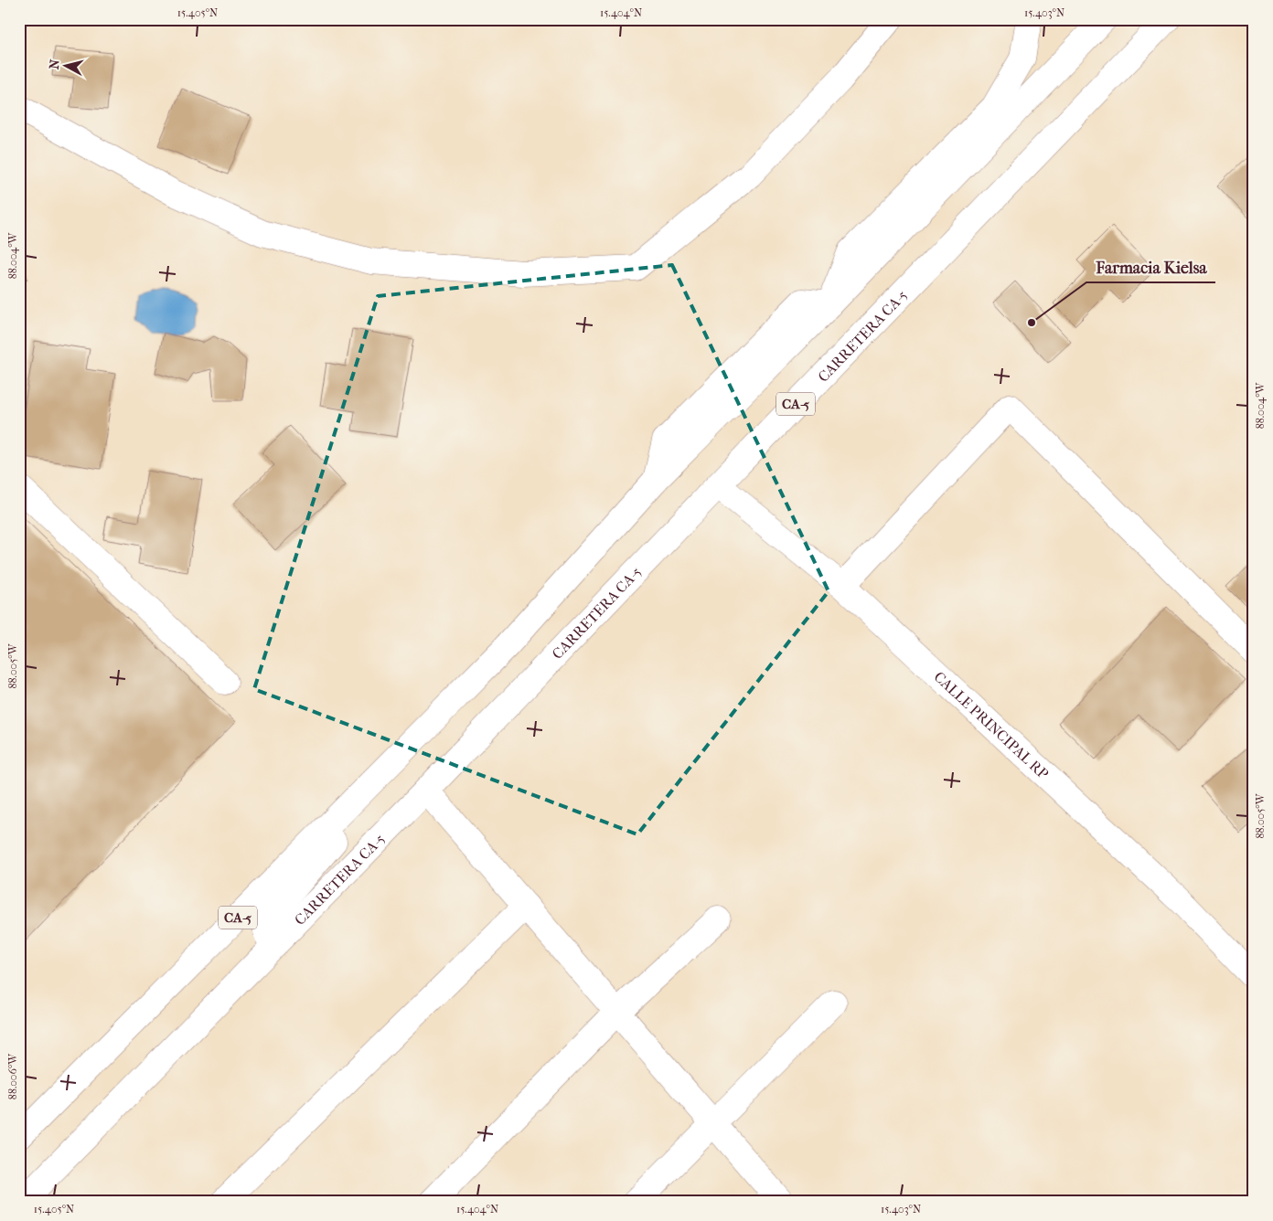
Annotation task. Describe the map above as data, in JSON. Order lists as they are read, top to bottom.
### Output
{
  "streets": {
    "main road": ["CARRETERA CA-5", "CA-5", "CALLE PRINCIPAL RP"]
  },
  "crossings": [
    ["CARRETERA CA-5", "CALLE PRINCIPAL RP"]
  ],
  "places": ["Farmacia Kielsa"],
  "north": "left",
  "coordinates": [
    "15.405°N",
    "15.404°N",
    "15.403°N",
    "88.004°W",
    "88.005°W",
    "88.006°W"
  ]
}
